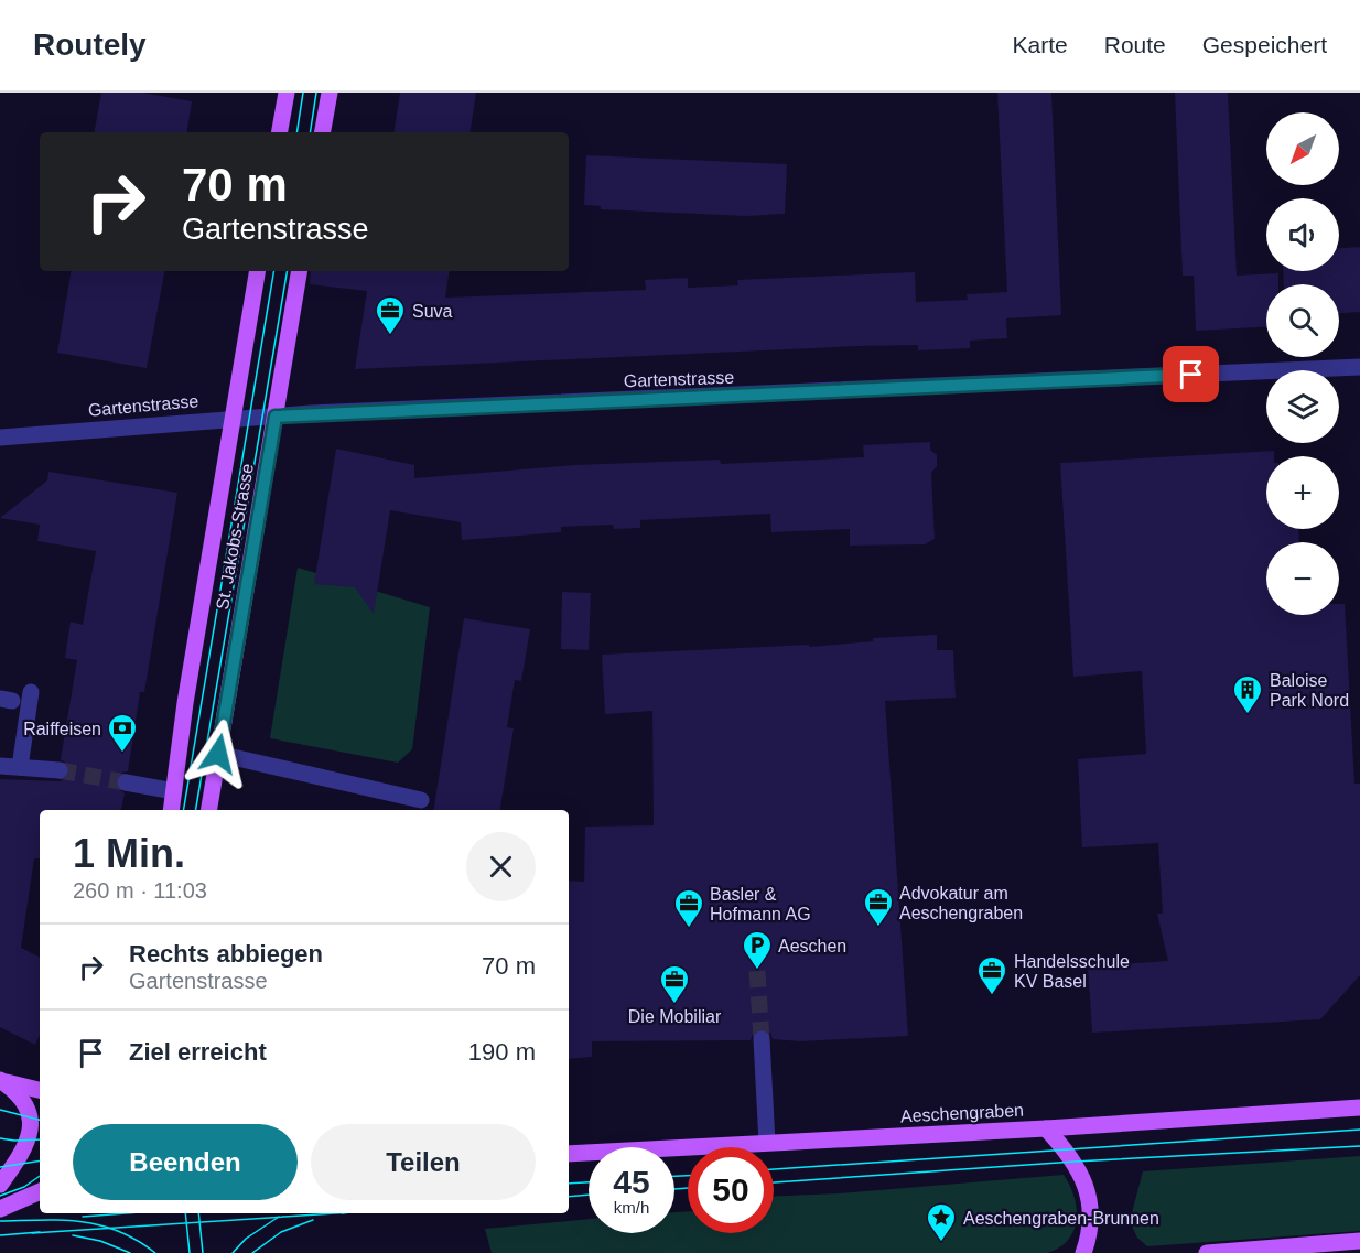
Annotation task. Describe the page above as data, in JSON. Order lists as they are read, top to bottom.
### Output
{
  "streets": {
    "main road": ["St. Jakobs-Strasse", "Aeschengraben"],
    "street": ["Gartenstrasse"]
  },
  "crossings": [
    ["Gartenstrasse", "St. Jakobs-Strasse"]
  ],
  "places": {
    "office": [
      "Suva",
      "Advokatur am Aeschengraben",
      "Basler & Hofmann AG",
      "Handelsschule KV Basel",
      "Die Mobiliar"
    ],
    "building": ["Baloise Park Nord"],
    "bank": ["Raiffeisen"],
    "parking": ["Aeschen"],
    "place": ["Aeschengraben-Brunnen"]
  },
  "north": "bottom left",
  "page": {
    "header": "Routely",
    "nav": ["Karte", "Route", "Gespeichert"],
    "map_buttons": ["+", "−"],
    "turn": ["70 m", "Gartenstrasse"],
    "heading": ["1 Min.", "260 m · 11:03"],
    "list": [
      {
        "name": "Rechts abbiegen",
        "note": "Gartenstrasse",
        "value": "70 m"
      },
      {
        "name": "Ziel erreicht",
        "value": "190 m"
      }
    ],
    "buttons": ["Beenden", "Teilen"],
    "speed": "45 km/h",
    "limit": "50"
  }
}
